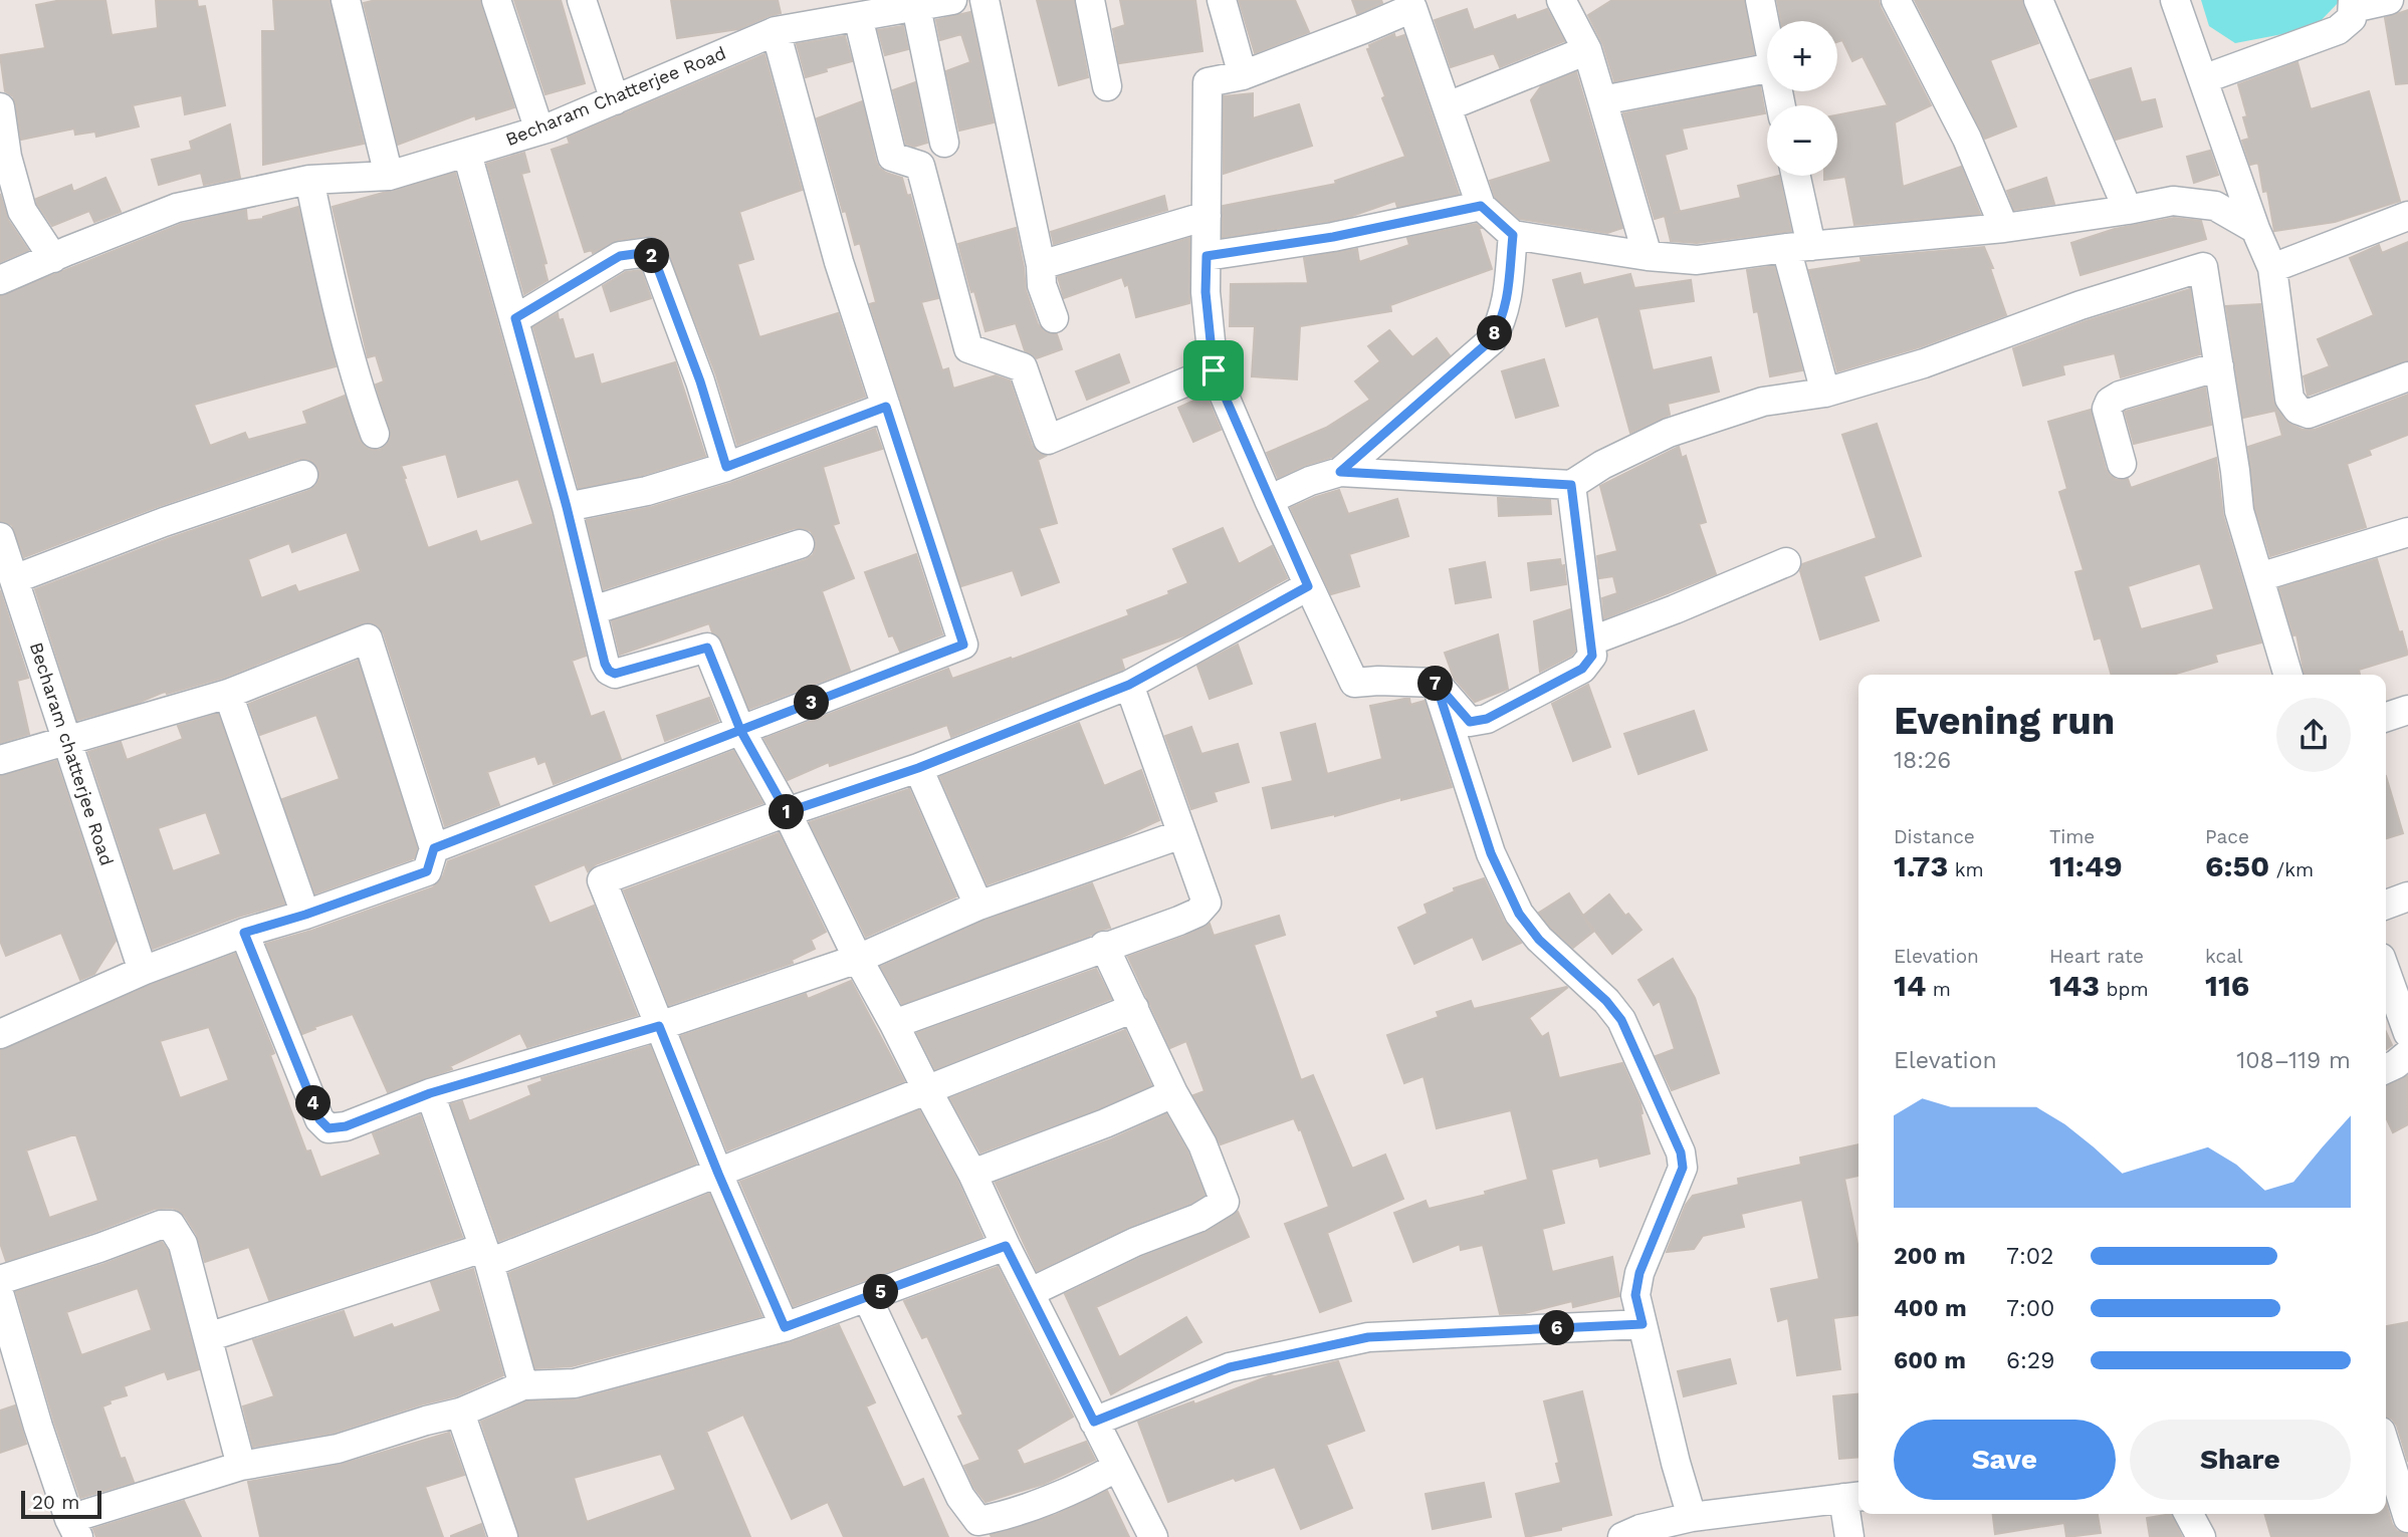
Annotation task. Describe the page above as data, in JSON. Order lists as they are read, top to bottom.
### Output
{
  "streets": {
    "street": ["Becharam Chatterjee Road", "Becharam chatterjee Road"]
  },
  "scale_bar": "20 m",
  "page": {
    "map_buttons": ["+", "−"],
    "pins": [
      "2",
      "8",
      "7",
      "3",
      "1",
      "4",
      "5",
      "6"
    ],
    "heading": ["Evening run", "18:26"],
    "stats": [
      ["Distance", "1.73 km"],
      ["Time", "11:49"],
      ["Pace", "6:50 /km"],
      ["Elevation", "14 m"],
      ["Heart rate", "143 bpm"],
      ["kcal", "116"]
    ],
    "chart": ["Elevation", "108–119 m"],
    "list": [
      {
        "name": "200 m",
        "note": "7:02"
      },
      {
        "name": "400 m",
        "note": "7:00"
      },
      {
        "name": "600 m",
        "note": "6:29"
      }
    ],
    "buttons": ["Save", "Share"],
    "scale": "20 m"
  }
}
